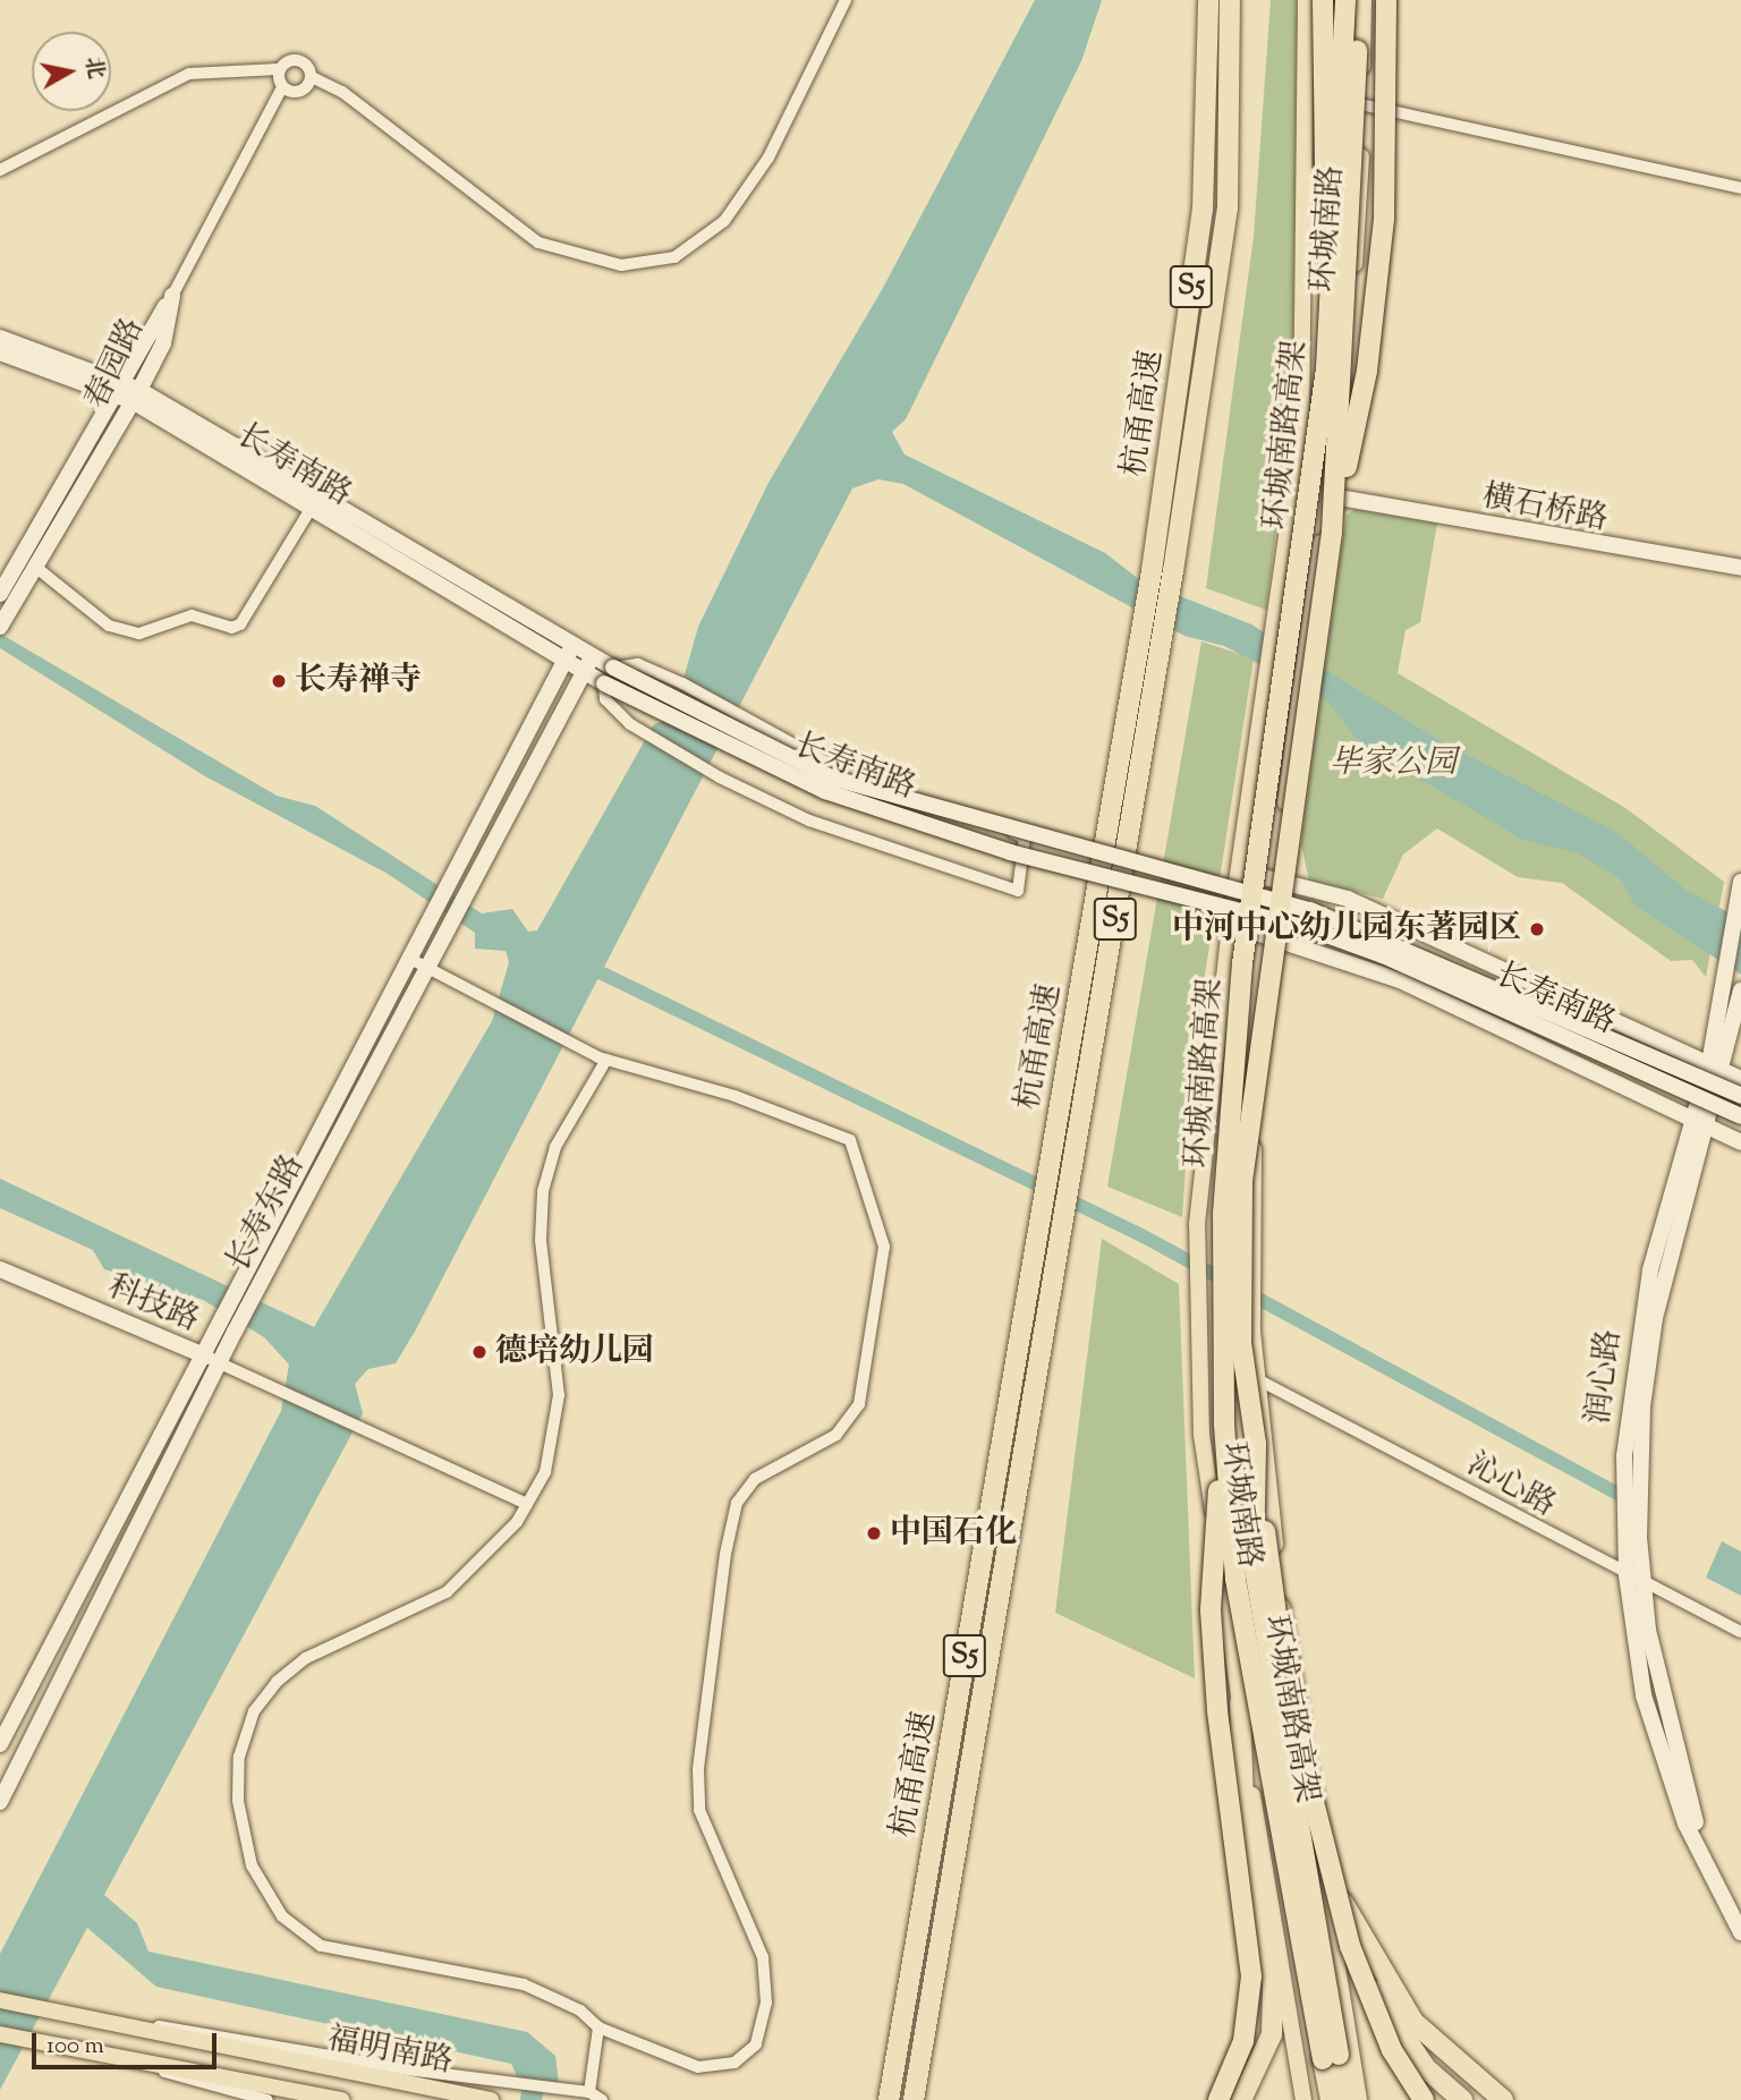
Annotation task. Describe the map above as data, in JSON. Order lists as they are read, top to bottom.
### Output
{
  "streets": {
    "highway": ["S5", "杭甬高速", "环城南路高架"],
    "main road": [
      "环城南路",
      "春园路",
      "长寿南路",
      "横石桥路",
      "长寿东路",
      "科技路",
      "润心路",
      "福明南路"
    ],
    "street": ["沁心路"]
  },
  "crossings": [
    ["环城南路", "环城南路高架"],
    ["环城南路", "沁心路"],
    ["春园路", "长寿南路"],
    ["长寿南路", "长寿东路"],
    ["长寿东路", "科技路"],
    ["润心路", "沁心路"]
  ],
  "parks": ["毕家公园"],
  "places": [
    "长寿禅寺",
    "中河中心幼儿园东著园区",
    "德培幼儿园",
    "中国石化"
  ],
  "scale_bar": "100 m",
  "north": "right"
}
